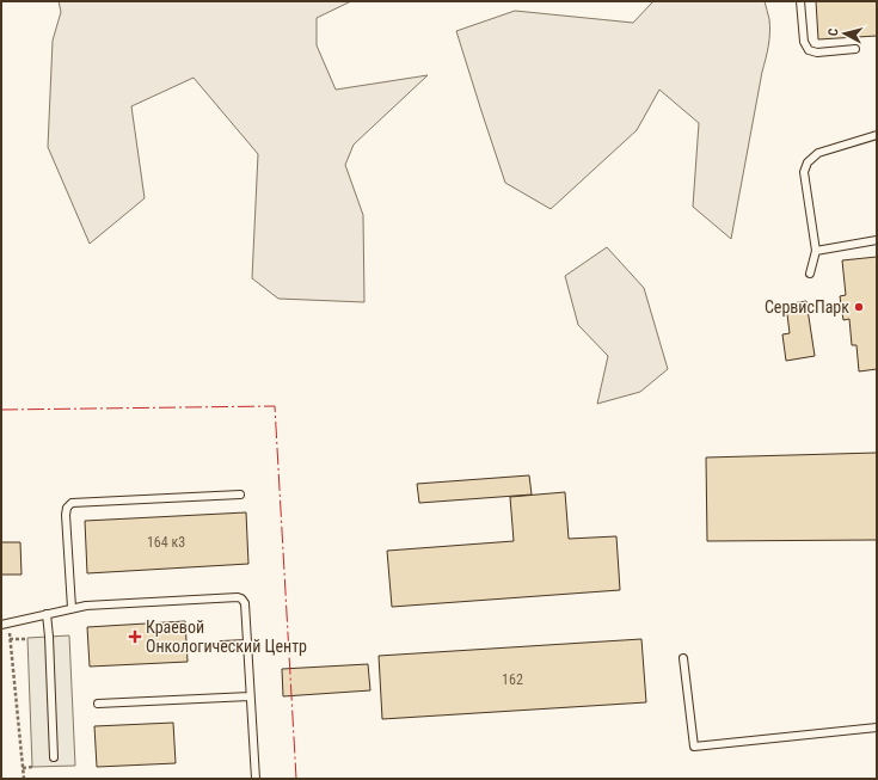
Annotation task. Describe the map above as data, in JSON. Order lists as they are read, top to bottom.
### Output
{
  "places": {
    "other": ["СервисПарк"],
    "health": ["Краевой Онкологический Центр"]
  },
  "house_numbers": ["164 к3", "162"],
  "north": "left"
}
